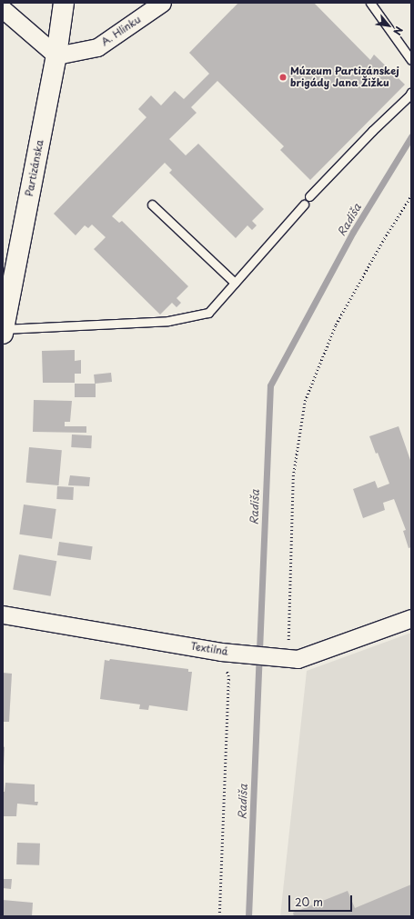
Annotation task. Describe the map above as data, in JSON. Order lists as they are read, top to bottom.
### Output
{
  "streets": {
    "street": ["A. Hlinku", "Partizánska", "Textilná"]
  },
  "crossings": [
    ["A. Hlinku", "Partizánska"]
  ],
  "water": ["Radiša"],
  "places": ["Múzeum Partizánskej brigády Jana Žižku"],
  "scale_bar": "20 m",
  "north": "bottom right"
}
